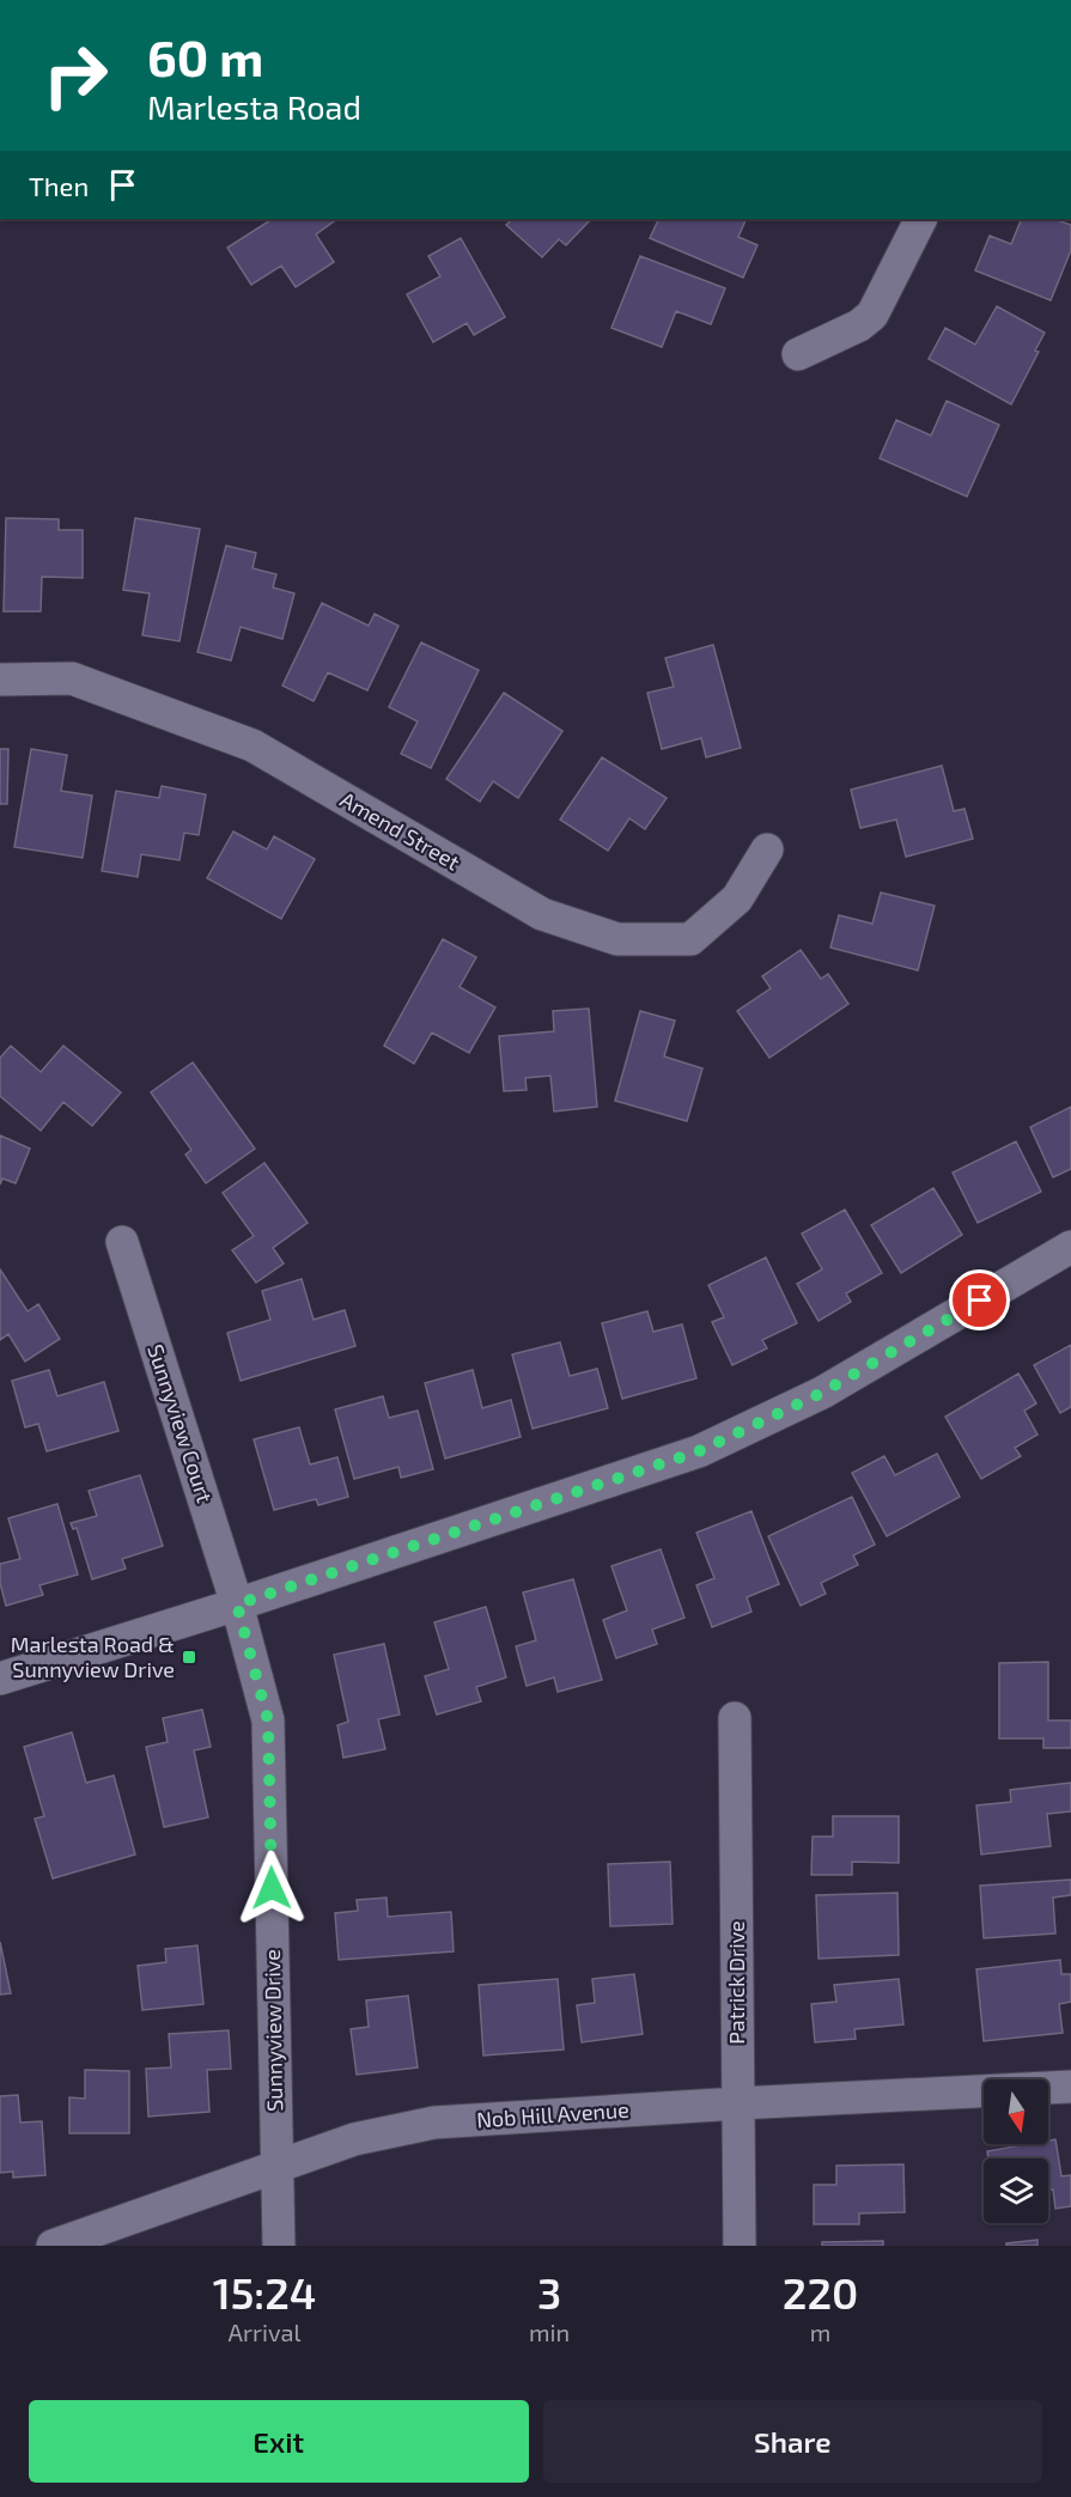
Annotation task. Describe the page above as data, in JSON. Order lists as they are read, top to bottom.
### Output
{
  "streets": {
    "street": [
      "Amend Street",
      "Sunnyview Court",
      "Patrick Drive",
      "Sunnyview Drive",
      "Nob Hill Avenue"
    ]
  },
  "crossings": [
    ["Sunnyview Court", "Sunnyview Drive"],
    ["Patrick Drive", "Nob Hill Avenue"],
    ["Sunnyview Drive", "Nob Hill Avenue"]
  ],
  "places": {
    "transit": ["Marlesta Road & Sunnyview Drive"]
  },
  "north": "bottom",
  "page": {
    "turn": ["60 m", "Marlesta Road"],
    "then": "Then",
    "eta": [
      "15:24",
      "Arrival",
      "3",
      "min",
      "220",
      "m"
    ],
    "buttons": ["Exit", "Share"]
  }
}
